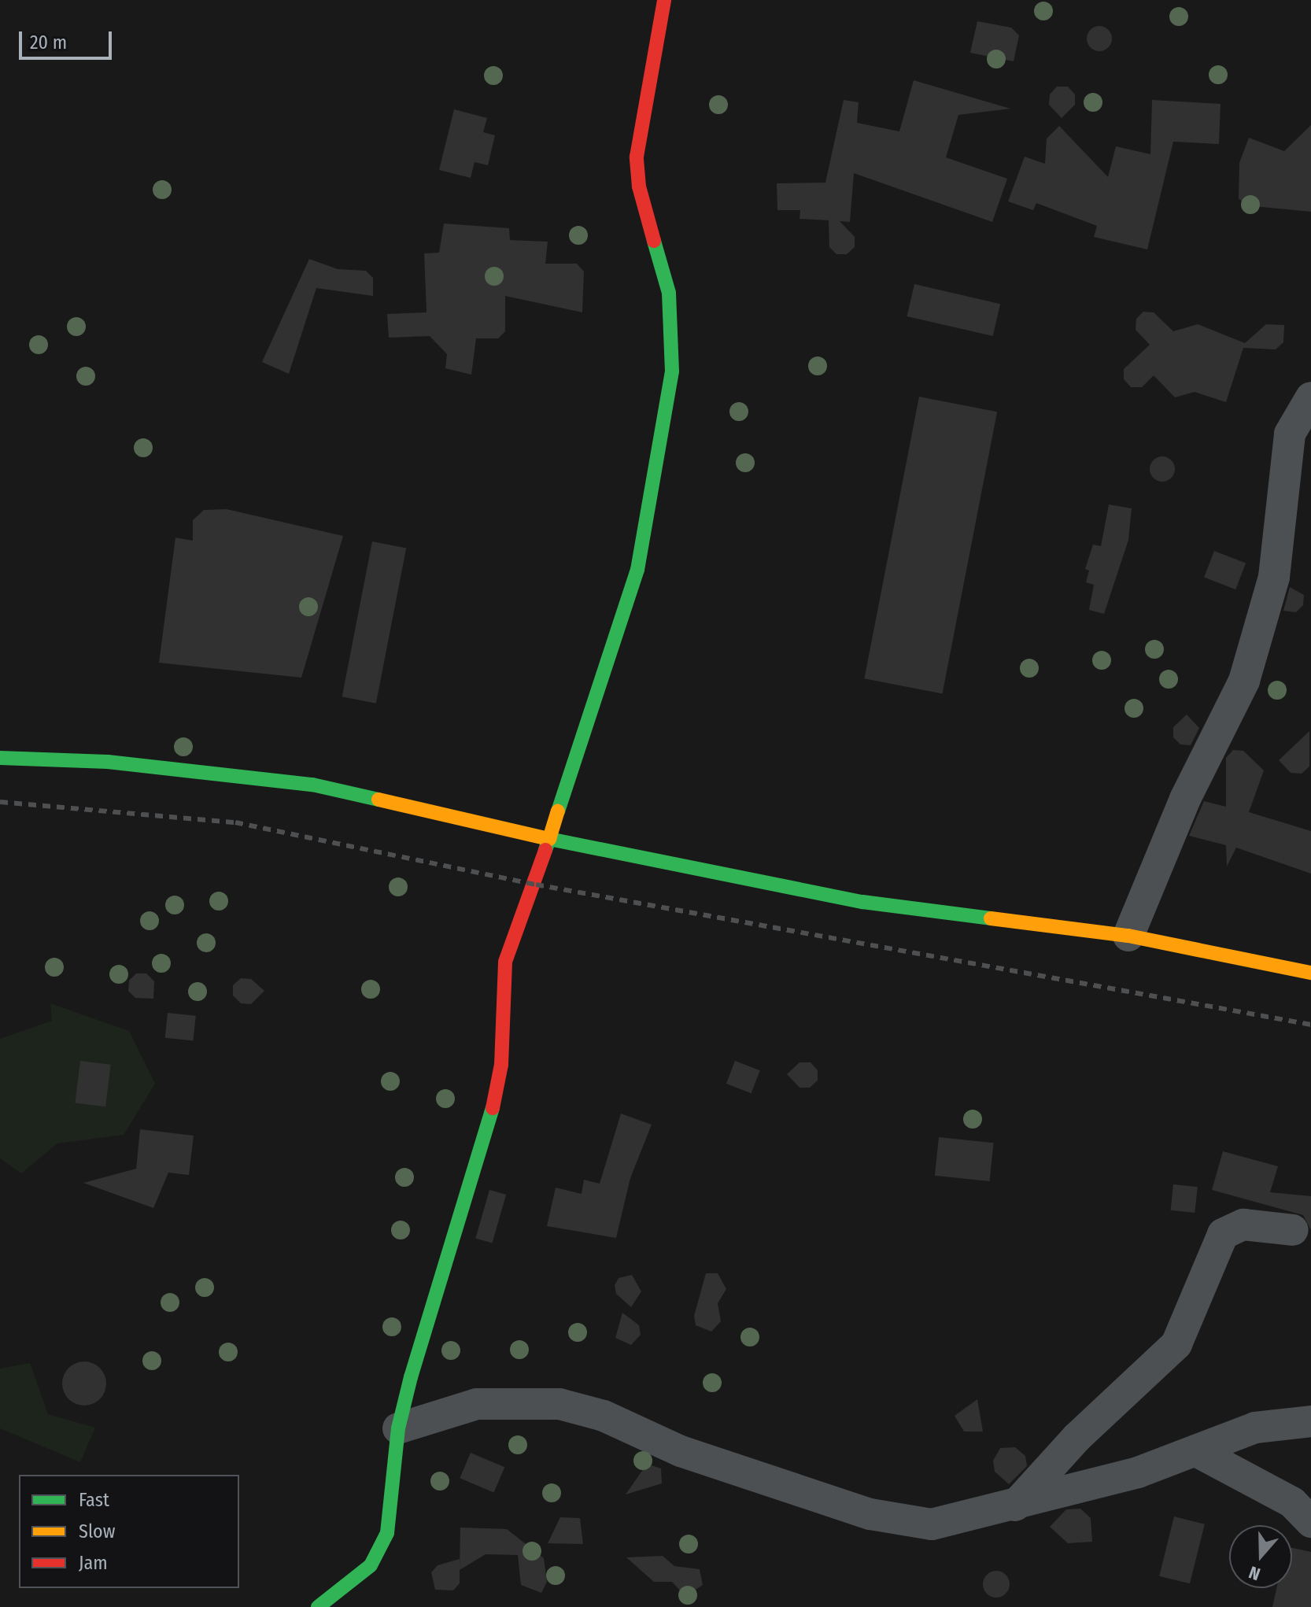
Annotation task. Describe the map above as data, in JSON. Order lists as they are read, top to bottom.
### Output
{
  "legend": ["Fast", "Slow", "Jam"],
  "scale_bar": "20 m",
  "north": "bottom"
}
